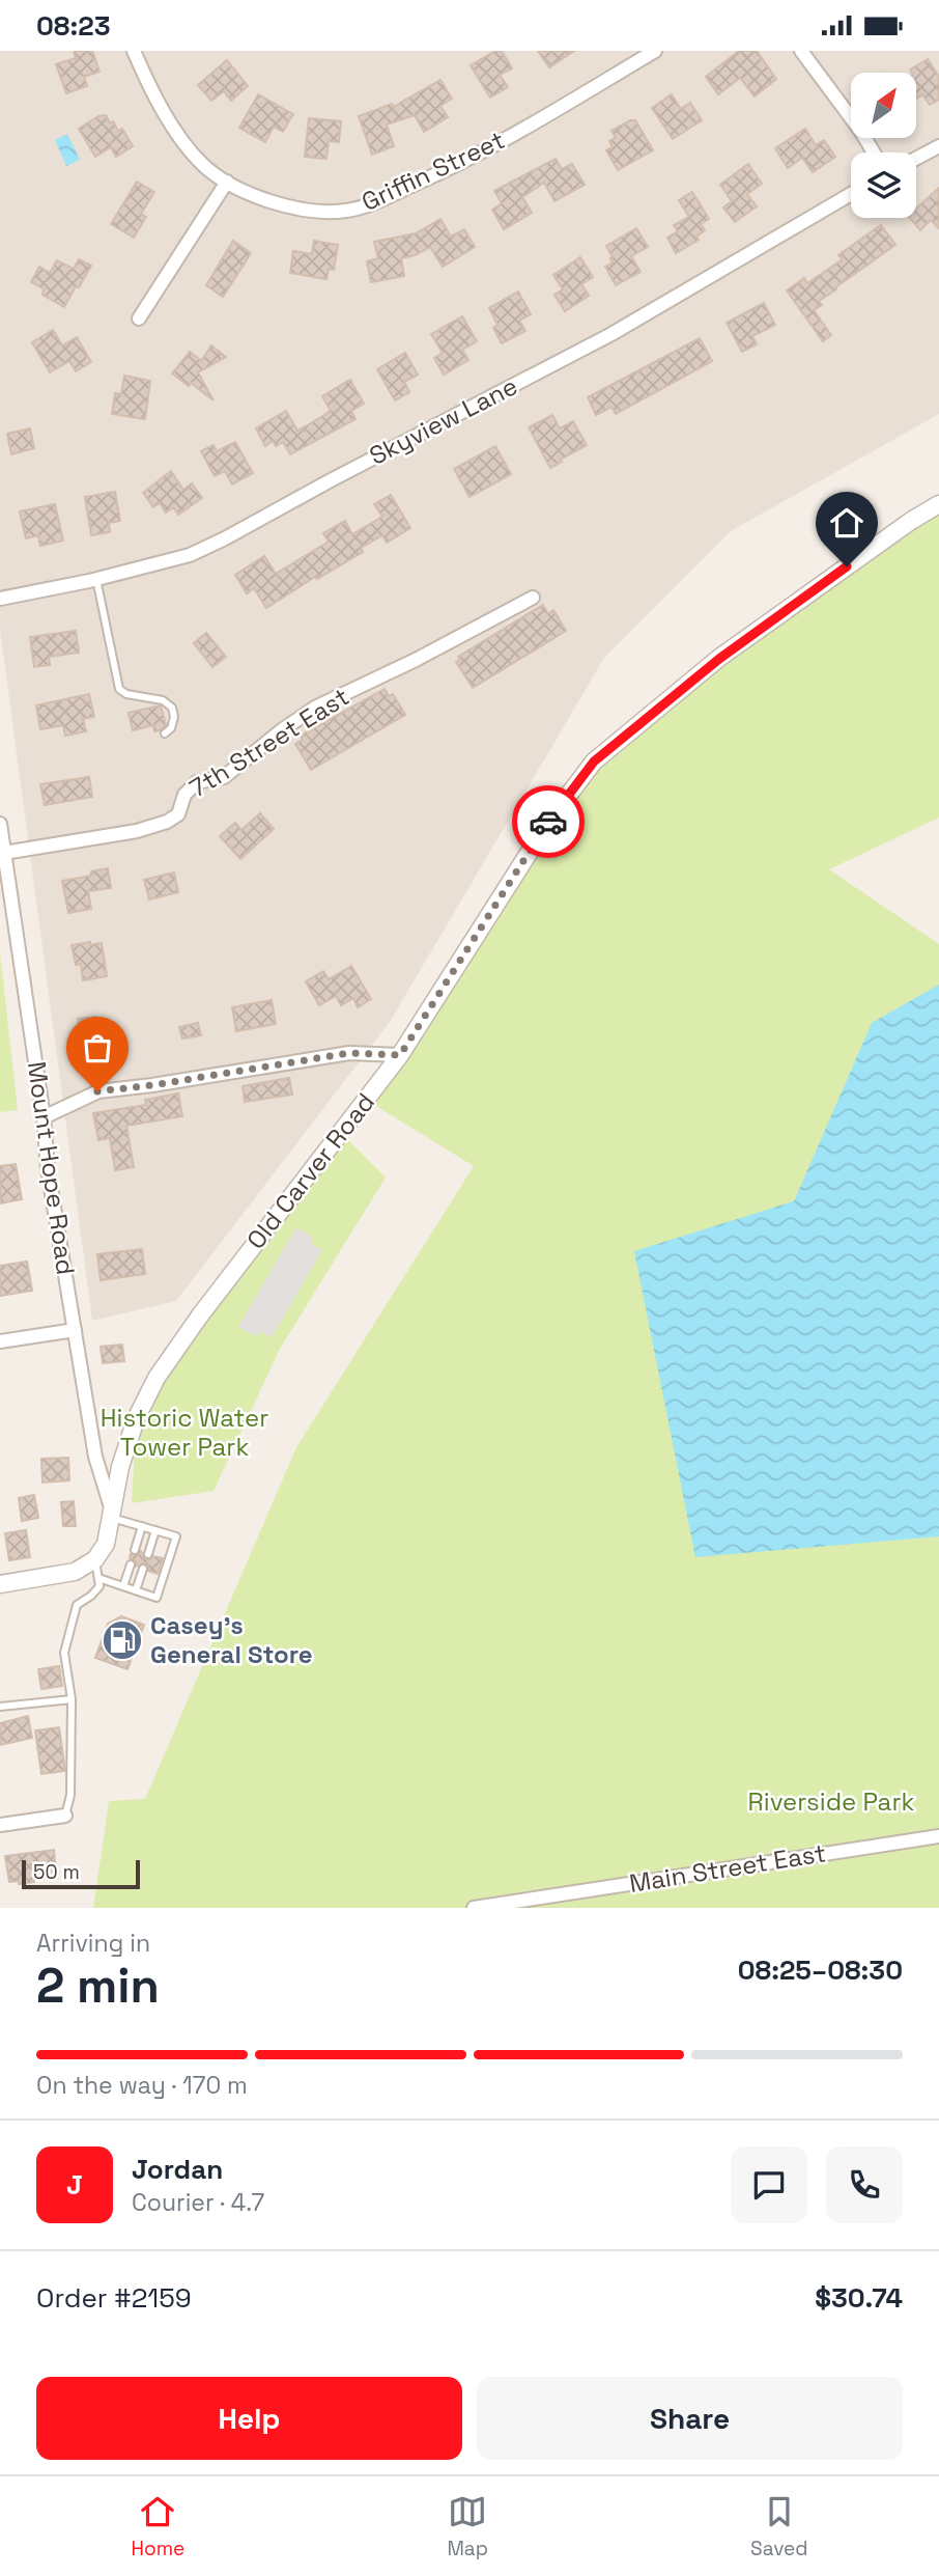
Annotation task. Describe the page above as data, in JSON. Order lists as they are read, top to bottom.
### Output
{
  "streets": {
    "street": [
      "Griffin Street",
      "Skyview Lane",
      "7th Street East",
      "Mount Hope Road",
      "Old Carver Road",
      "Main Street East"
    ]
  },
  "crossings": [
    ["7th Street East", "Mount Hope Road"],
    ["Mount Hope Road", "Old Carver Road"]
  ],
  "parks": ["Historic Water Tower Park", "Riverside Park"],
  "places": {
    "fuel station": ["Casey's General Store"]
  },
  "scale_bar": "50 m",
  "north": "top right",
  "page": {
    "status": "08:23",
    "scale": "50 m",
    "heading": ["2 min", "Arriving in", "08:25–08:30"],
    "panel": [
      "Jordan",
      "Courier · 4.7",
      "Order #2159",
      "$30.74"
    ],
    "bar": "On the way · 170 m",
    "round": "J",
    "buttons": ["Help", "Share"],
    "tabs": ["Home", "Map", "Saved"]
  }
}
